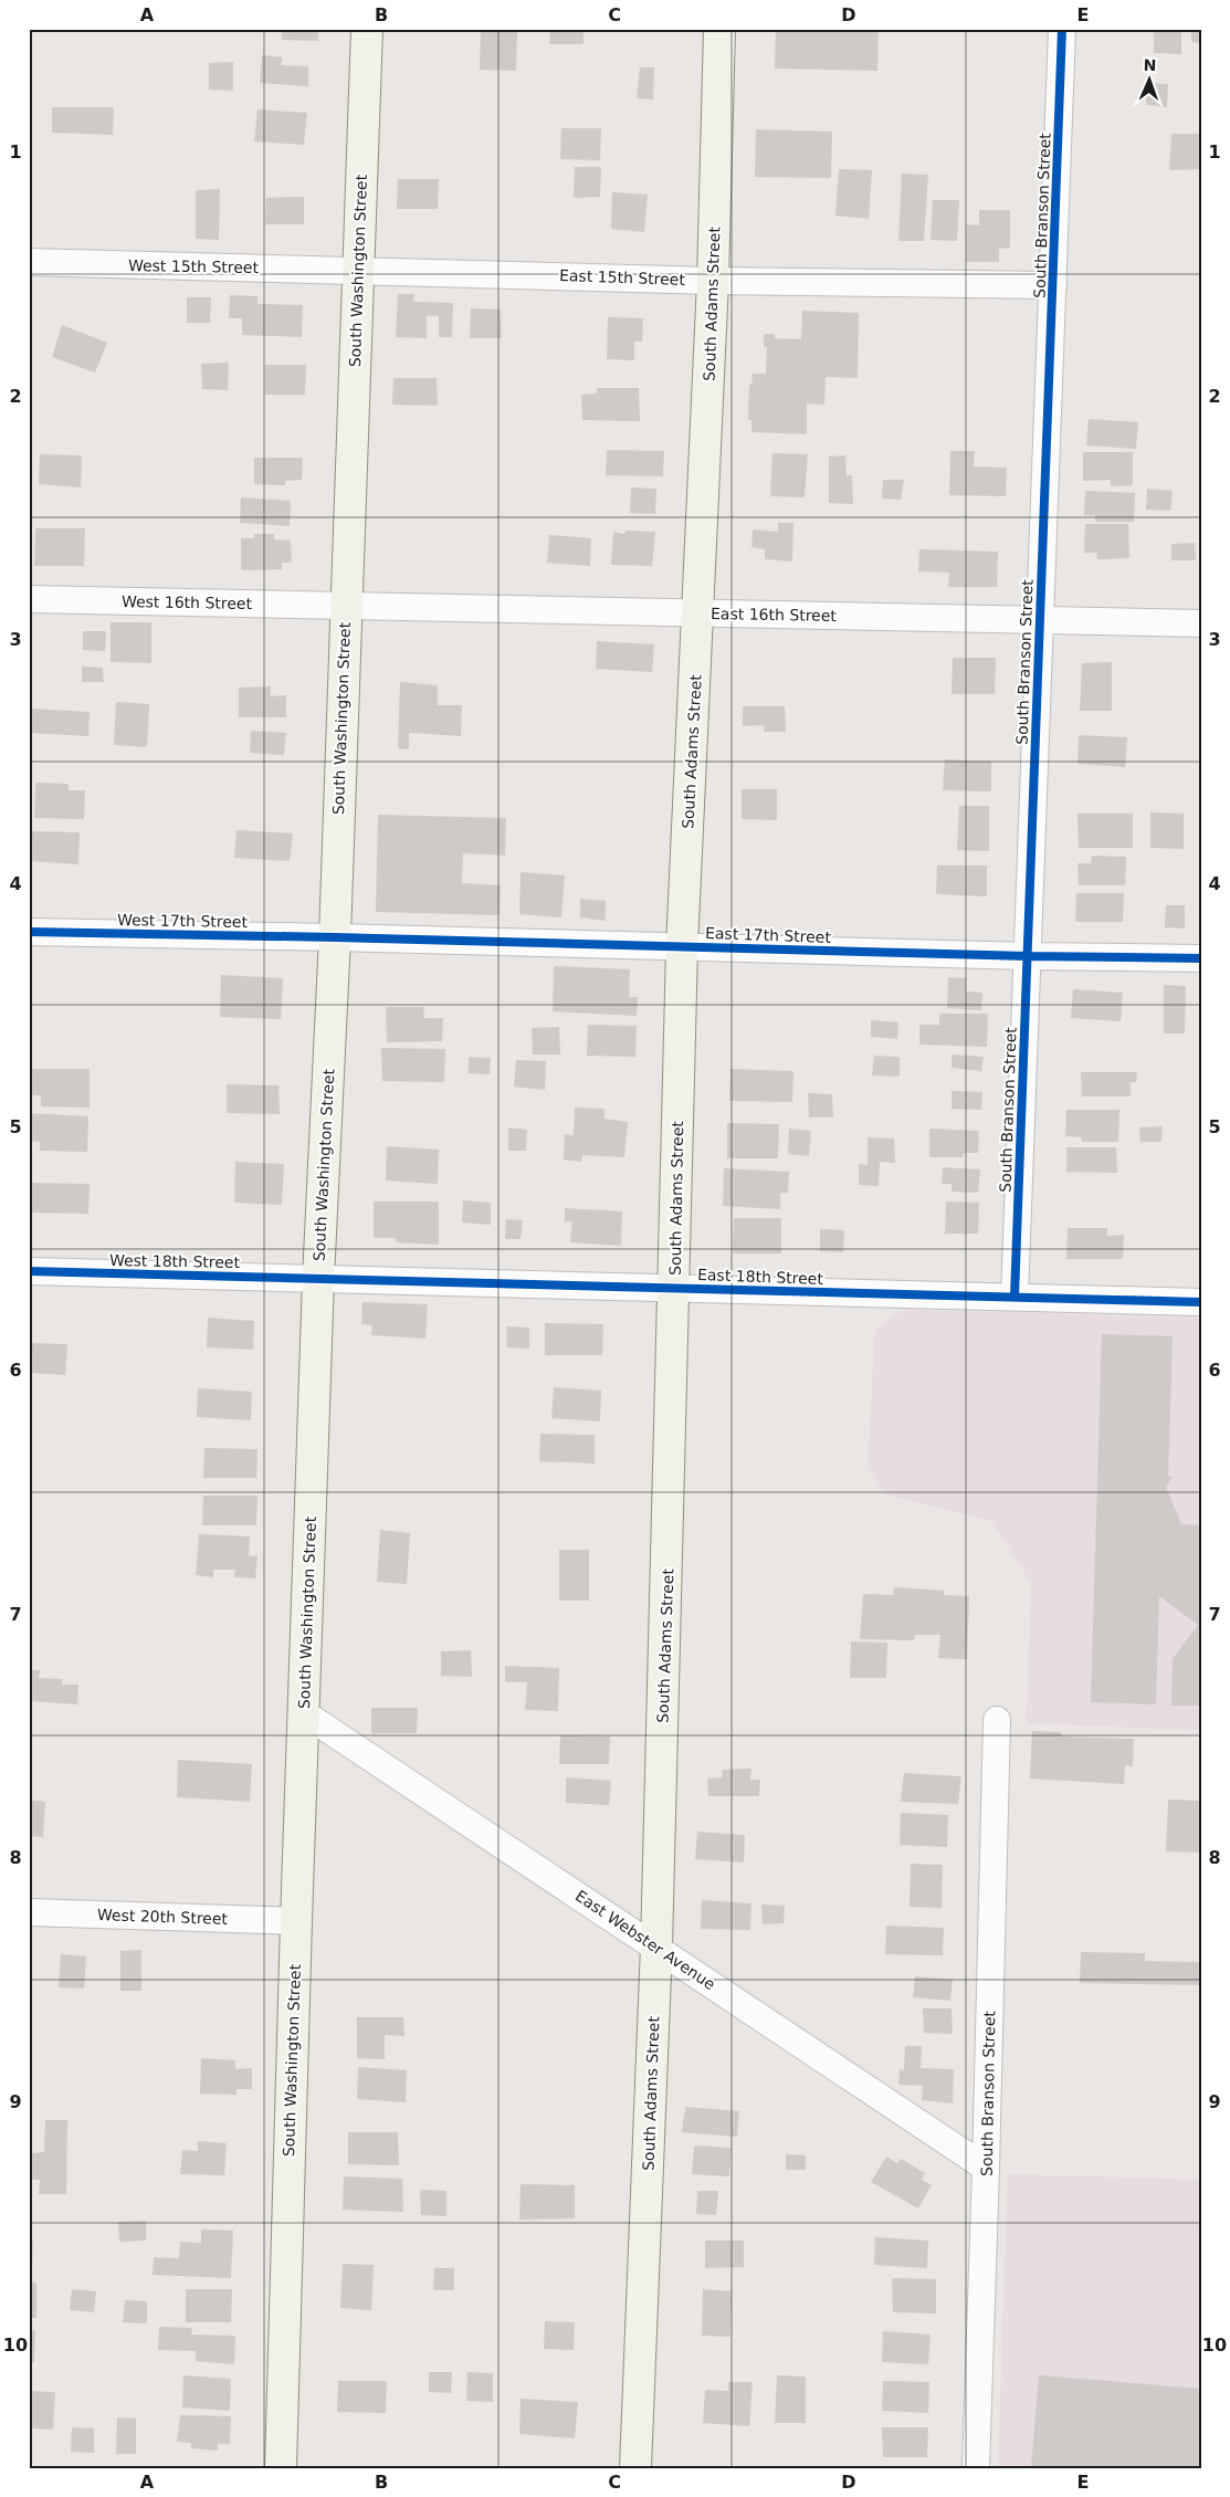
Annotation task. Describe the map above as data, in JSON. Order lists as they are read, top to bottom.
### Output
{
  "streets": {
    "main road": ["South Washington Street", "South Adams Street"],
    "street": [
      "South Branson Street",
      "West 15th Street",
      "East 15th Street",
      "West 16th Street",
      "East 16th Street",
      "West 17th Street",
      "East 17th Street",
      "West 18th Street",
      "East 18th Street",
      "West 20th Street",
      "East Webster Avenue"
    ]
  },
  "crossings": [
    ["South Branson Street", "East 15th Street"],
    ["South Branson Street", "East 16th Street"],
    ["South Branson Street", "East 17th Street"],
    ["South Branson Street", "East 18th Street"],
    ["South Branson Street", "East Webster Avenue"],
    ["West 15th Street", "South Washington Street"],
    ["West 15th Street", "East 15th Street"],
    ["South Washington Street", "East 15th Street"],
    ["South Washington Street", "West 16th Street"],
    ["South Washington Street", "East 16th Street"],
    ["South Washington Street", "West 17th Street"],
    ["South Washington Street", "East 17th Street"],
    ["South Washington Street", "West 18th Street"],
    ["South Washington Street", "East 18th Street"],
    ["South Washington Street", "West 20th Street"],
    ["South Washington Street", "East Webster Avenue"],
    ["East 15th Street", "South Adams Street"],
    ["South Adams Street", "East 16th Street"],
    ["South Adams Street", "East 17th Street"],
    ["South Adams Street", "East 18th Street"],
    ["South Adams Street", "East Webster Avenue"],
    ["West 16th Street", "East 16th Street"],
    ["West 17th Street", "East 17th Street"],
    ["West 18th Street", "East 18th Street"]
  ],
  "north": "top",
  "grid": {
    "columns": [
      "A",
      "B",
      "C",
      "D",
      "E"
    ],
    "rows": [
      "1",
      "2",
      "3",
      "4",
      "5",
      "6",
      "7",
      "8",
      "9",
      "10"
    ]
  }
}
